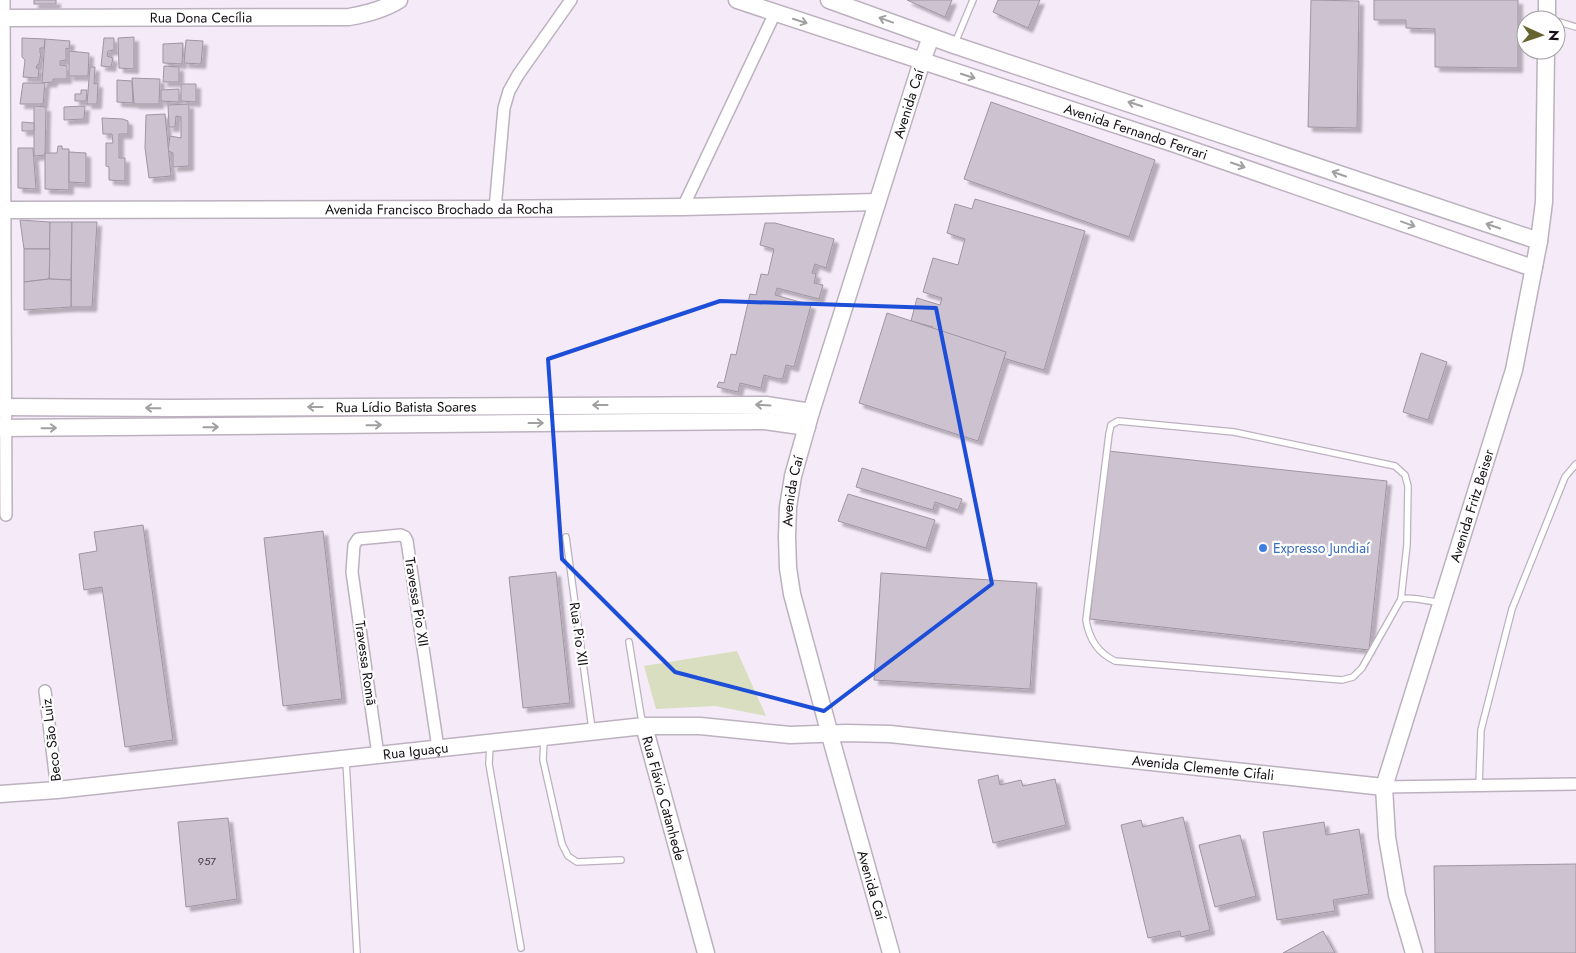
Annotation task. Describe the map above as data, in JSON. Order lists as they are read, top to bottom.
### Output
{
  "streets": {
    "main road": [
      "Rua Dona Cecília",
      "Avenida Caí",
      "Avenida Fernando Ferrari",
      "Avenida Francisco Brochado da Rocha",
      "Rua Lídio Batista Soares",
      "Avenida Fritz Beiser",
      "Rua Iguaçu",
      "Avenida Clemente Cifali",
      "Rua Flávio Catanhede"
    ],
    "street": ["Travessa Pio XII", "Travessa Romã", "Beco São Luiz"],
    "lane": ["Rua Pio XII"]
  },
  "crossings": [
    ["Avenida Caí", "Avenida Fernando Ferrari"],
    ["Avenida Caí", "Avenida Francisco Brochado da Rocha"],
    ["Avenida Caí", "Rua Lídio Batista Soares"],
    ["Avenida Caí", "Rua Iguaçu"],
    ["Avenida Caí", "Avenida Clemente Cifali"],
    ["Avenida Fernando Ferrari", "Avenida Fritz Beiser"],
    ["Avenida Fritz Beiser", "Avenida Clemente Cifali"],
    ["Travessa Pio XII", "Travessa Romã"],
    ["Travessa Pio XII", "Rua Iguaçu"],
    ["Rua Pio XII", "Rua Iguaçu"],
    ["Travessa Romã", "Rua Iguaçu"],
    ["Beco São Luiz", "Rua Iguaçu"],
    ["Rua Iguaçu", "Avenida Clemente Cifali"],
    ["Rua Iguaçu", "Rua Flávio Catanhede"]
  ],
  "places": ["Expresso Jundiaí"],
  "house_numbers": ["957"],
  "north": "right"
}
